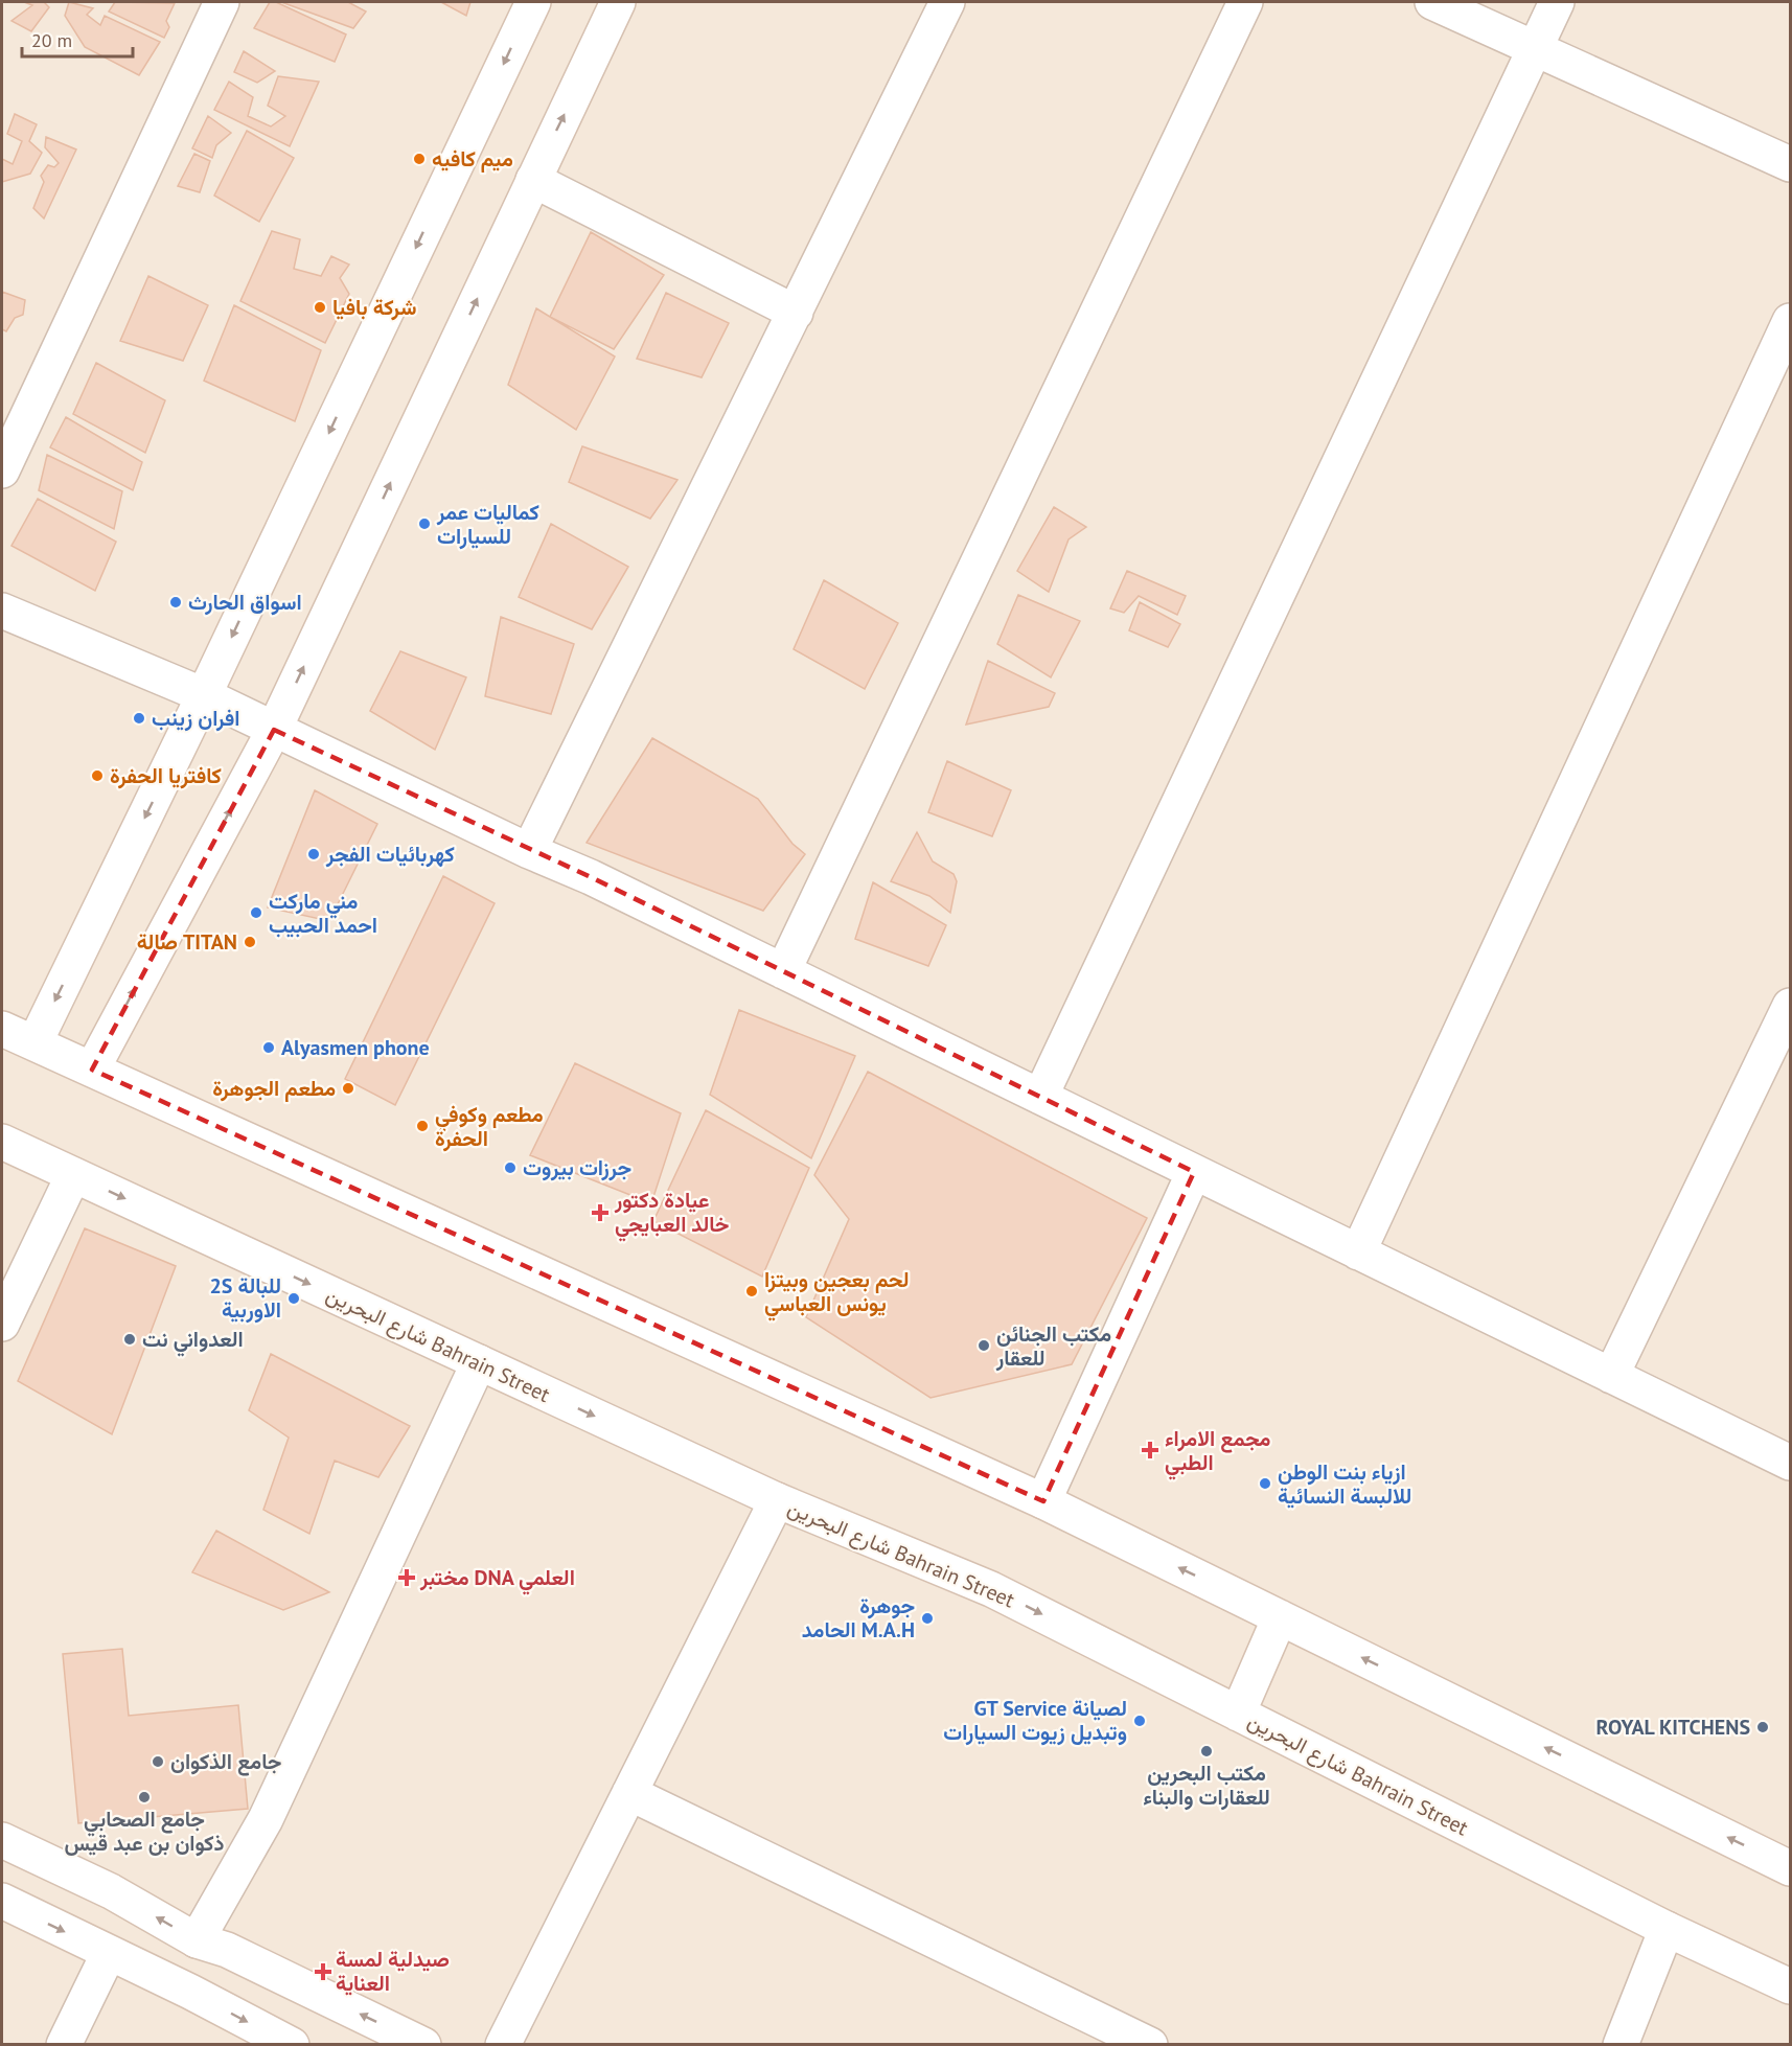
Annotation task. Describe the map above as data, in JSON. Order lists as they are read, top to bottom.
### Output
{
  "streets": {
    "street": ["شارع البحرين Bahrain Street"]
  },
  "places": {
    "other": [
      "ميم كافيه",
      "شركة بافيا",
      "كماليات عمر للسيارات",
      "اسواق الحارث",
      "افران زينب",
      "كافتريا الحفرة",
      "كهربائيات الفجر",
      "مني ماركت احمد الحبيب",
      "صالة TITAN",
      "Alyasmen phone",
      "مطعم الجوهرة",
      "مطعم وكوفي الحفرة",
      "جرزات بيروت",
      "لحم بعجين وبيتزا يونس العباسي",
      "2S للبالة الاوربية",
      "العدواني نت",
      "مكتب الجنائن للعقار",
      "ازياء بنت الوطن للالبسة النسائية",
      "جوهرة الحامد M.A.H",
      "GT Service لصيانة وتبديل زيوت السيارات",
      "ROYAL KITCHENS",
      "مكتب البحرين للعقارات والبناء",
      "جامع الذكوان",
      "جامع الصحابي ذكوان بن عبد قيس"
    ],
    "health": [
      "عيادة دكتور خالد العبايجي",
      "مجمع الامراء الطبي",
      "مختبر DNA العلمي",
      "صيدلية لمسة العناية"
    ]
  },
  "scale_bar": "20 m"
}
